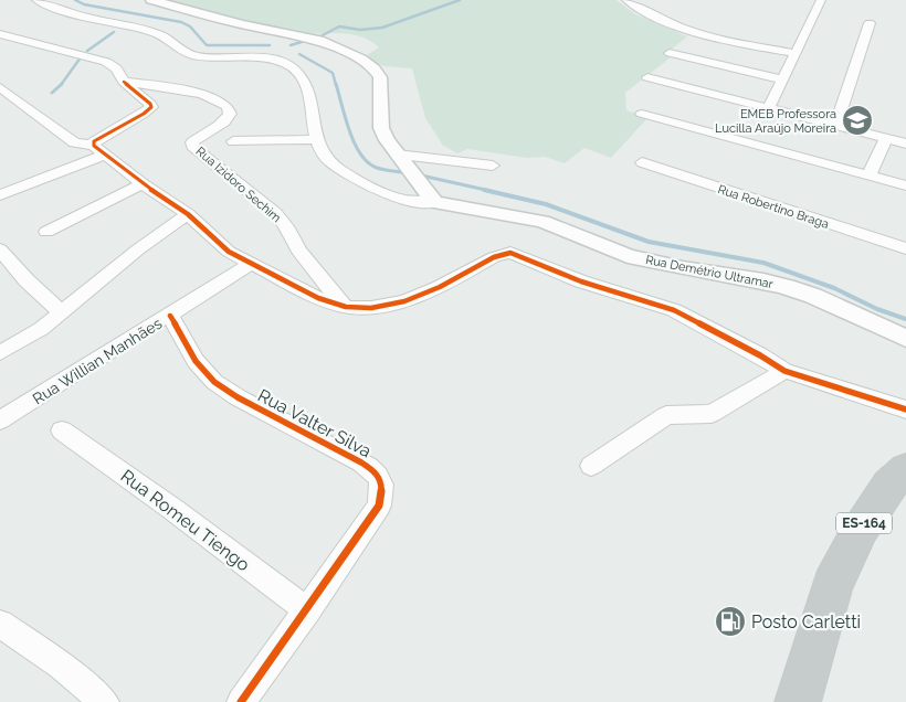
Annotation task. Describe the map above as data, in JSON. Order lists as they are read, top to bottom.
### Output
{
  "streets": {
    "highway": ["ES-164"],
    "street": [
      "Rua Izidoro Sechim",
      "Rua Robertino Braga",
      "Rua Demétrio Ultramar",
      "Rua Willian Manhães",
      "Rua Valter Silva",
      "Rua Romeu Tiengo"
    ]
  },
  "crossings": [
    ["Rua Willian Manhães", "Rua Valter Silva"],
    ["Rua Valter Silva", "Rua Romeu Tiengo"]
  ],
  "places": {
    "school or university": ["EMEB Professora Lucilla Araújo Moreira"],
    "fuel station": ["Posto Carletti"]
  }
}
